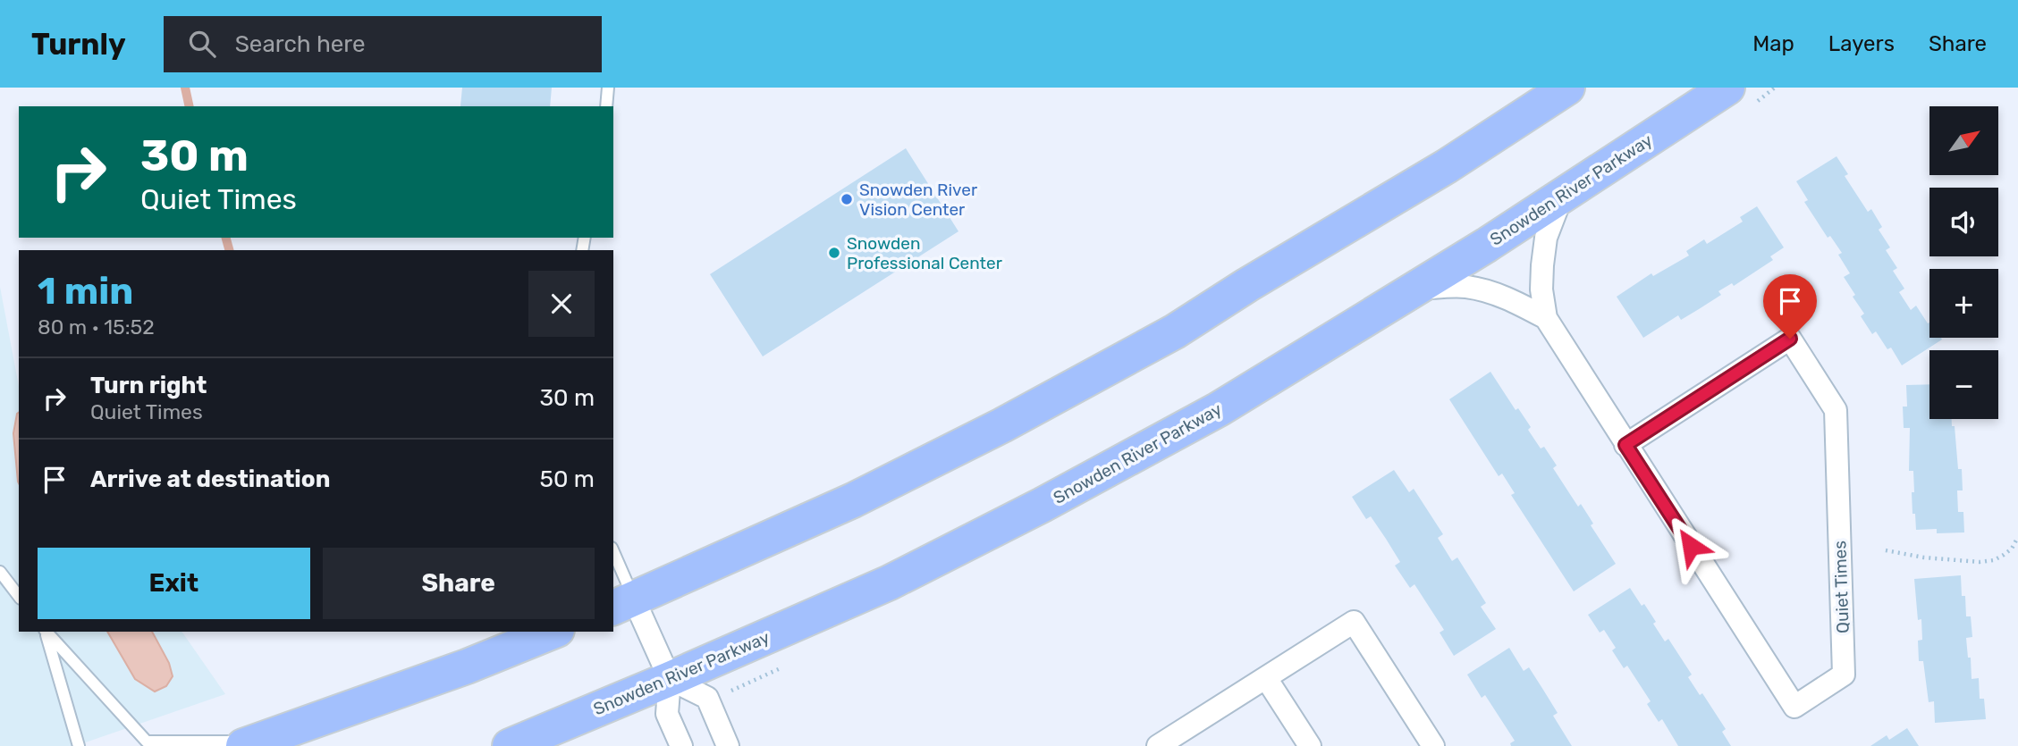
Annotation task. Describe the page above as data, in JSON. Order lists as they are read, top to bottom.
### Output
{
  "streets": {
    "main road": ["Snowden River Parkway"],
    "street": ["Quiet Times"]
  },
  "crossings": [
    ["Snowden River Parkway", "Quiet Times"]
  ],
  "places": ["Snowden River Vision Center", "Snowden Professional Center"],
  "north": "top right",
  "page": {
    "header": "Turnly",
    "search": "Search here",
    "nav": ["Map", "Layers", "Share"],
    "map_buttons": ["+", "−"],
    "turn": ["30 m", "Quiet Times"],
    "heading": ["1 min", "80 m · 15:52"],
    "list": [
      {
        "name": "Turn right",
        "note": "Quiet Times",
        "value": "30 m"
      },
      {
        "name": "Arrive at destination",
        "value": "50 m"
      }
    ],
    "buttons": ["Exit", "Share"]
  }
}
